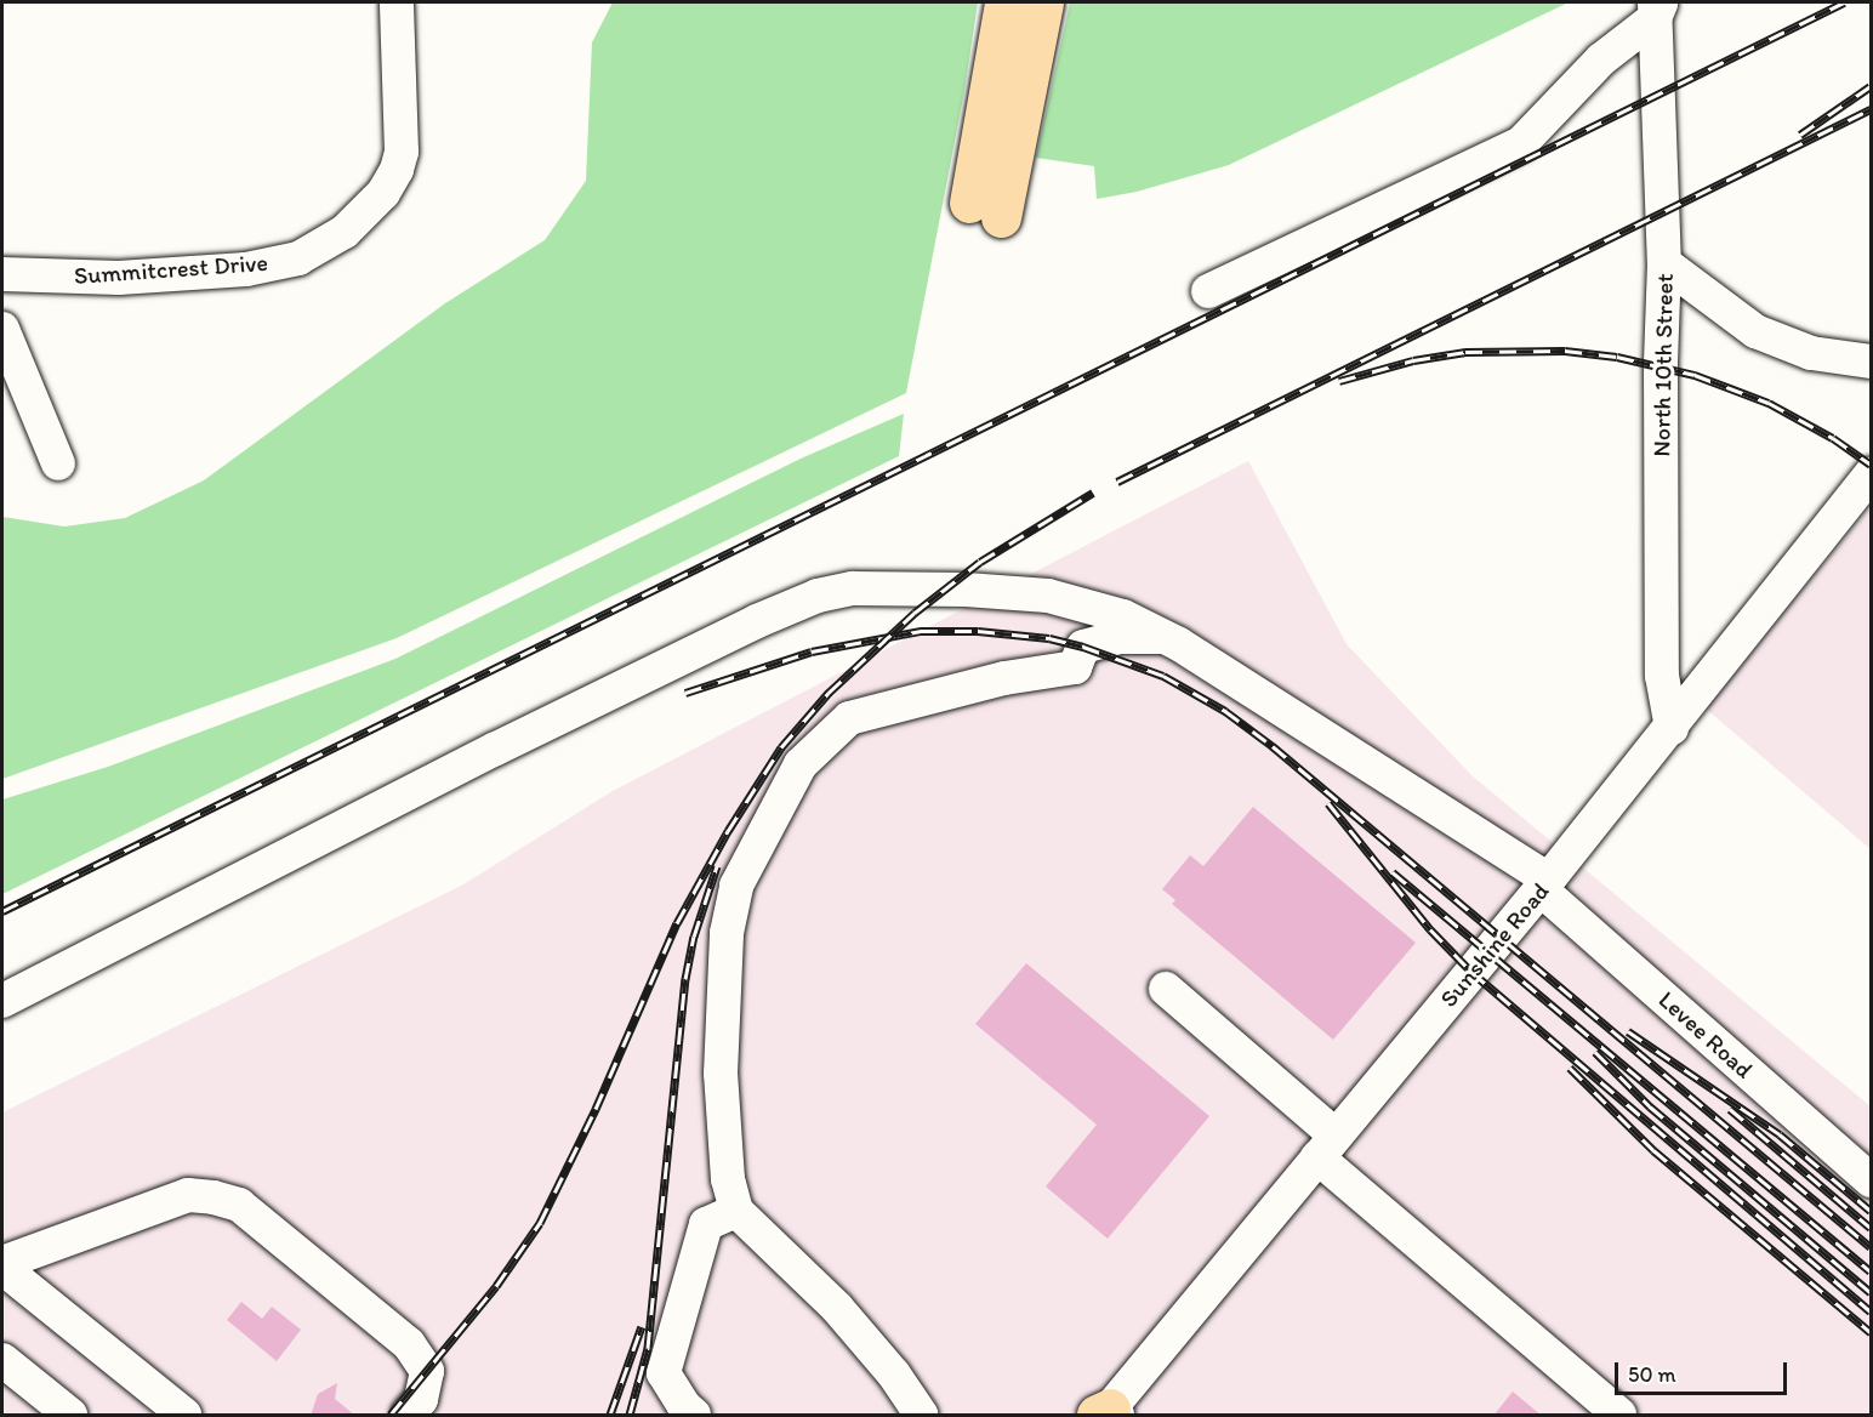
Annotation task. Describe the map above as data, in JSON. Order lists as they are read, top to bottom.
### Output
{
  "streets": {
    "street": [
      "Summitcrest Drive",
      "North 10th Street",
      "Sunshine Road",
      "Levee Road"
    ]
  },
  "crossings": [
    ["North 10th Street", "Sunshine Road"],
    ["Sunshine Road", "Levee Road"]
  ],
  "scale_bar": "50 m"
}
